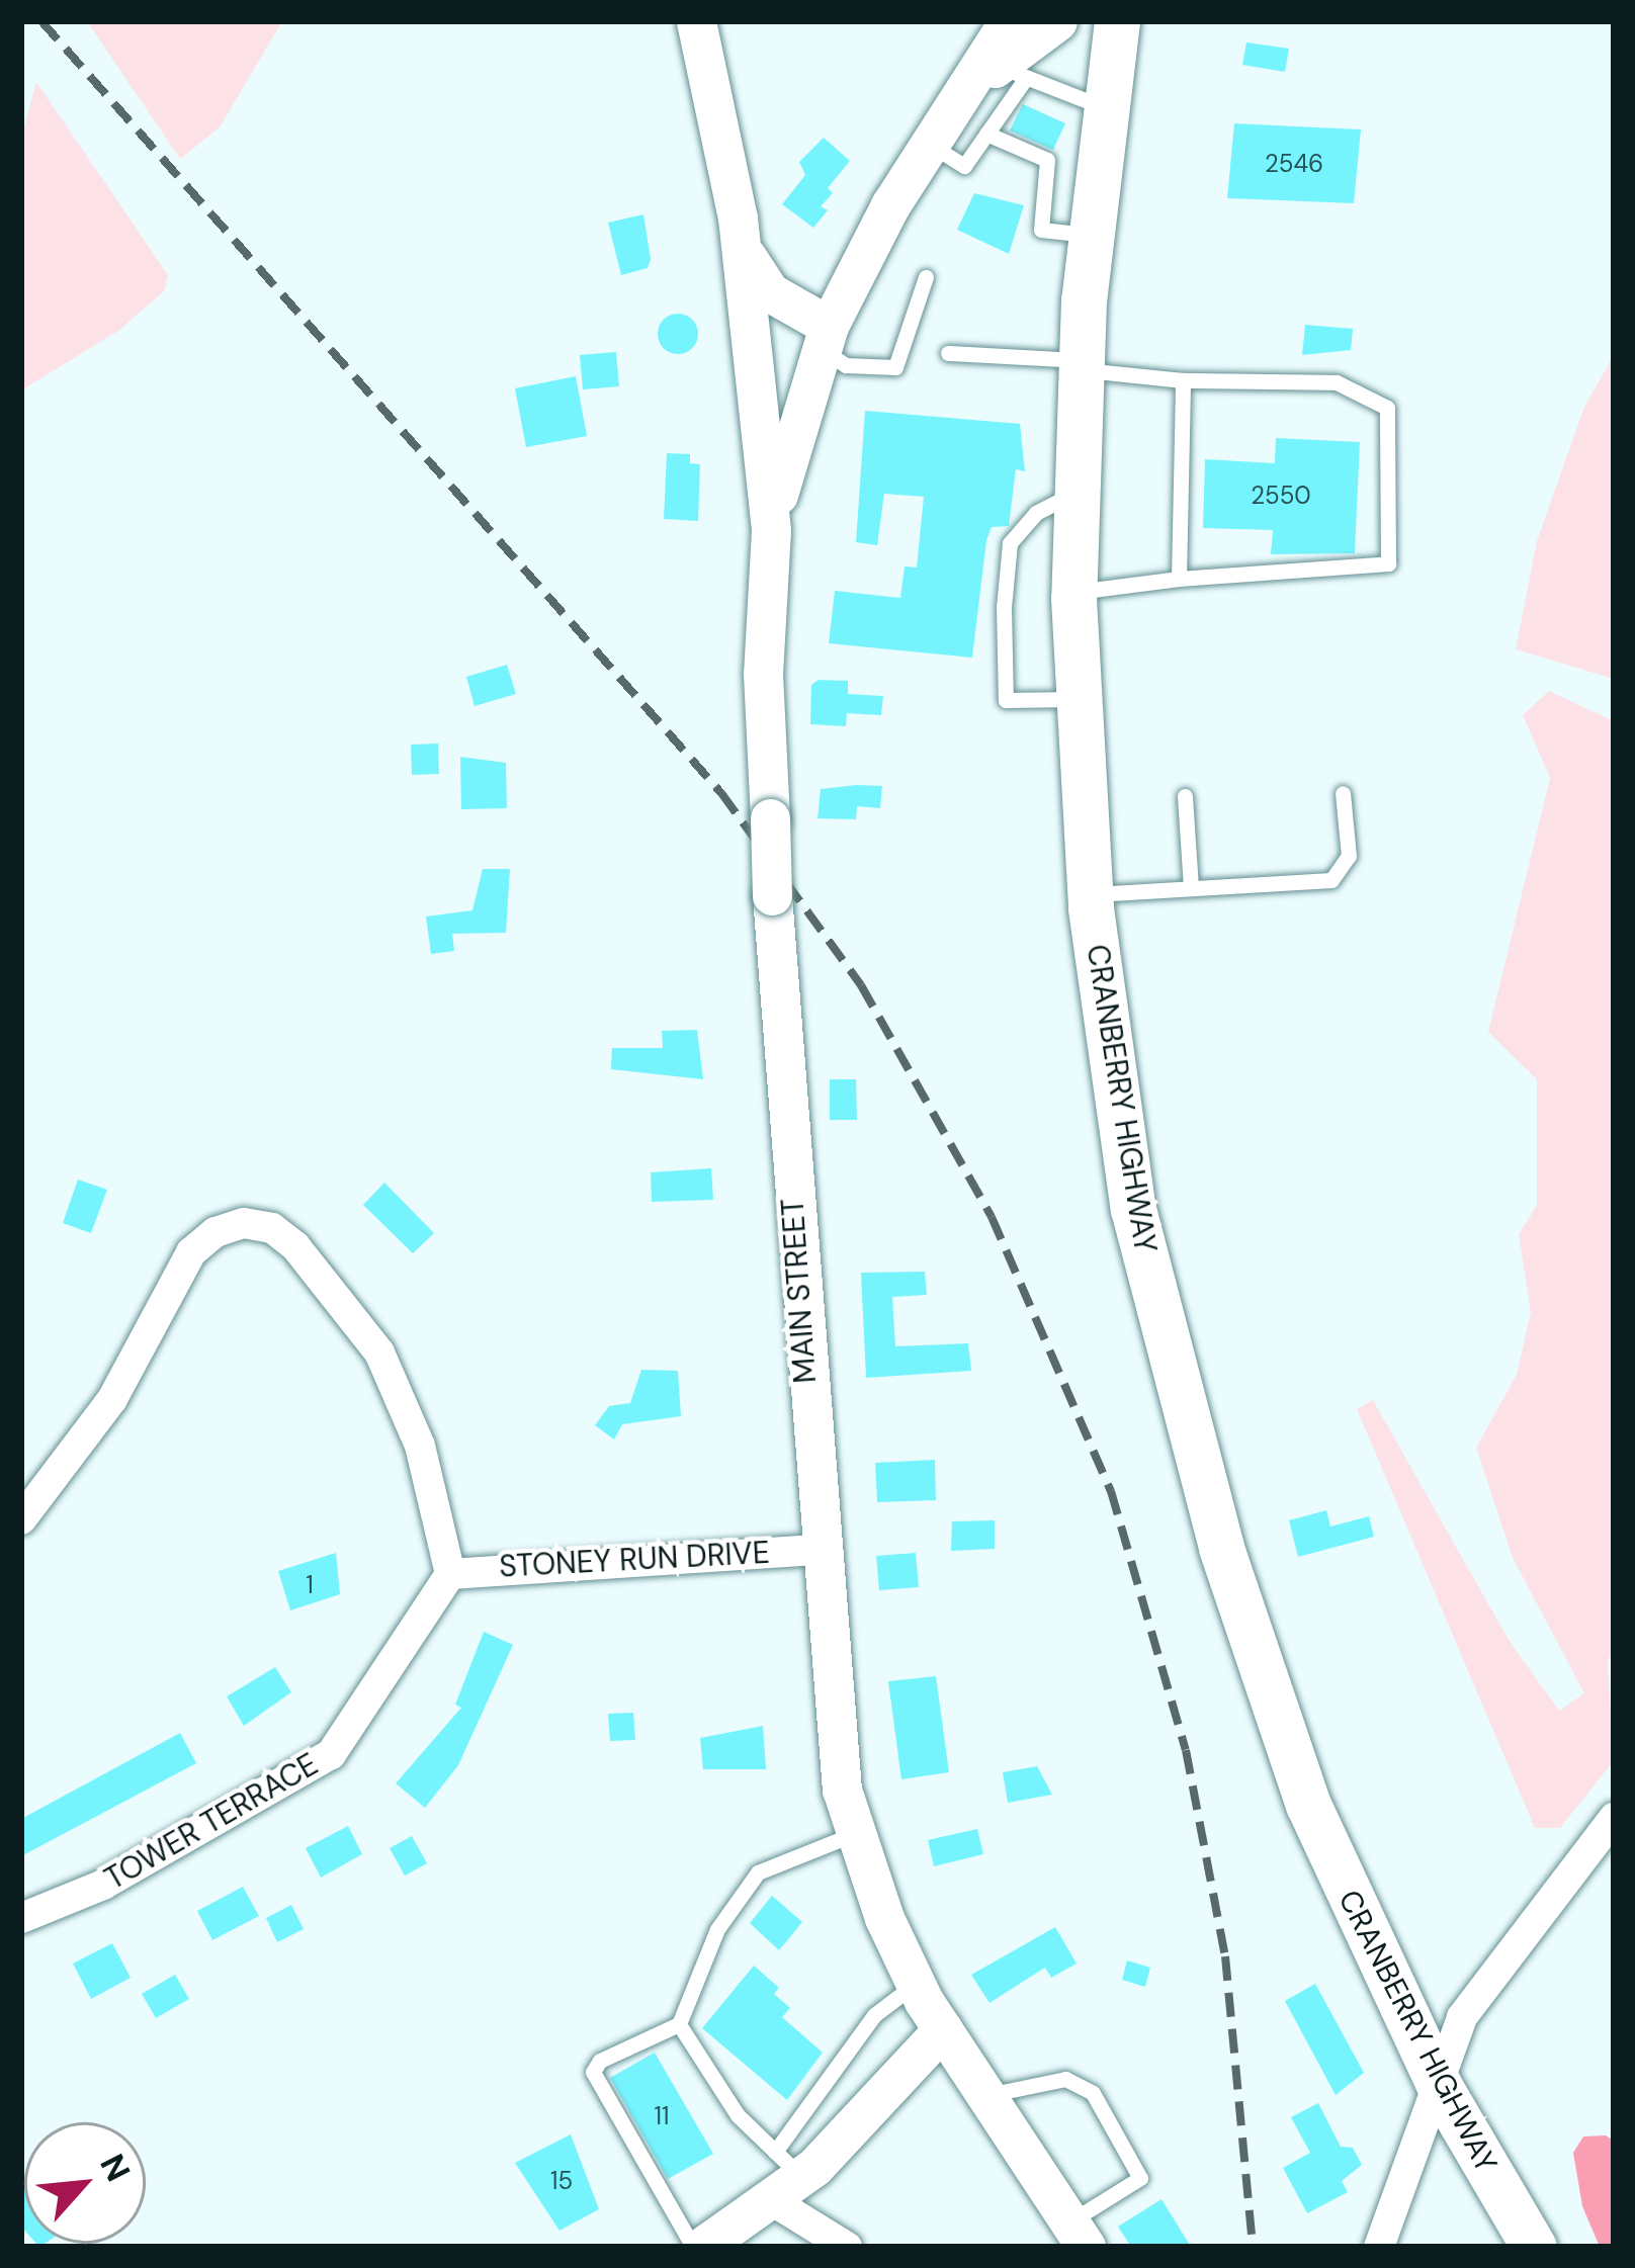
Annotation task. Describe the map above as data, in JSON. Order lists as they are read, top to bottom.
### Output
{
  "streets": {
    "main road": ["CRANBERRY HIGHWAY", "MAIN STREET"],
    "street": ["STONEY RUN DRIVE", "TOWER TERRACE"]
  },
  "crossings": [
    ["MAIN STREET", "STONEY RUN DRIVE"],
    ["STONEY RUN DRIVE", "TOWER TERRACE"]
  ],
  "house_numbers": [
    "2546",
    "2550",
    "1",
    "11",
    "15"
  ],
  "north": "top right"
}
